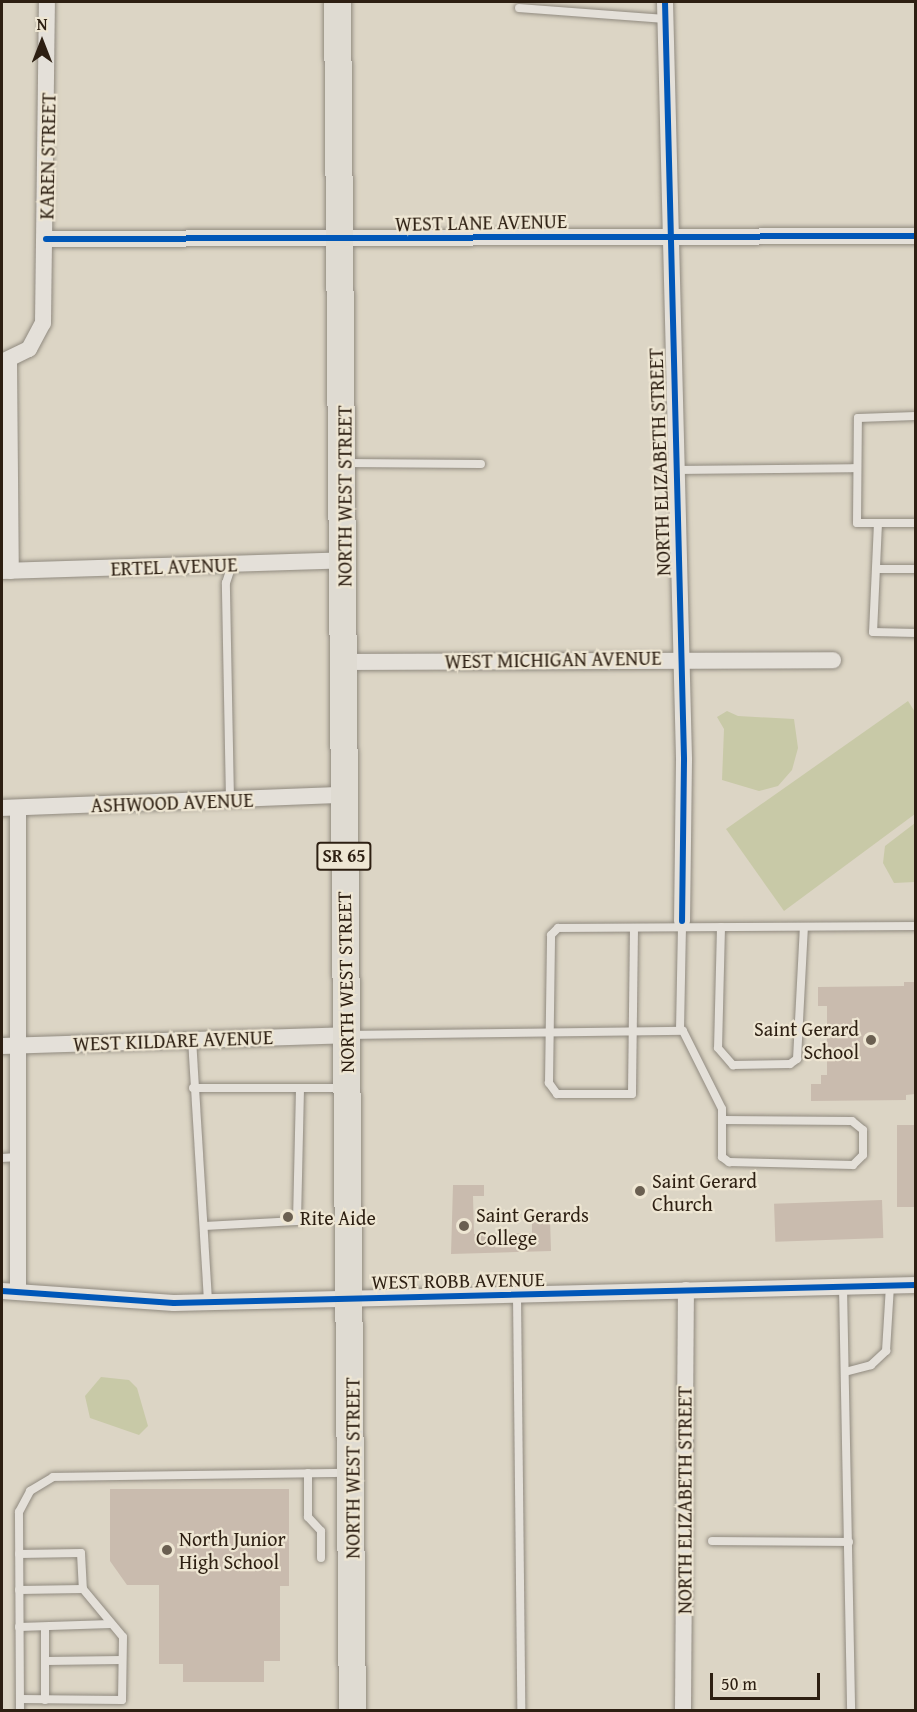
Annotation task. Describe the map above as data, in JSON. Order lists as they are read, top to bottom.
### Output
{
  "streets": {
    "main road": ["NORTH WEST STREET", "SR 65"],
    "street": [
      "KAREN STREET",
      "WEST LANE AVENUE",
      "NORTH ELIZABETH STREET",
      "ERTEL AVENUE",
      "WEST MICHIGAN AVENUE",
      "ASHWOOD AVENUE",
      "WEST KILDARE AVENUE",
      "WEST ROBB AVENUE"
    ]
  },
  "crossings": [
    ["KAREN STREET", "WEST LANE AVENUE"],
    ["WEST LANE AVENUE", "NORTH ELIZABETH STREET"],
    ["WEST LANE AVENUE", "NORTH WEST STREET"],
    ["NORTH ELIZABETH STREET", "WEST MICHIGAN AVENUE"],
    ["NORTH ELIZABETH STREET", "WEST ROBB AVENUE"],
    ["NORTH WEST STREET", "ERTEL AVENUE"],
    ["NORTH WEST STREET", "WEST MICHIGAN AVENUE"],
    ["NORTH WEST STREET", "ASHWOOD AVENUE"],
    ["NORTH WEST STREET", "WEST KILDARE AVENUE"],
    ["NORTH WEST STREET", "WEST ROBB AVENUE"]
  ],
  "places": [
    "Saint Gerard School",
    "Saint Gerard Church",
    "Rite Aide",
    "Saint Gerards College",
    "North Junior High School"
  ],
  "scale_bar": "50 m",
  "north": "top"
}
